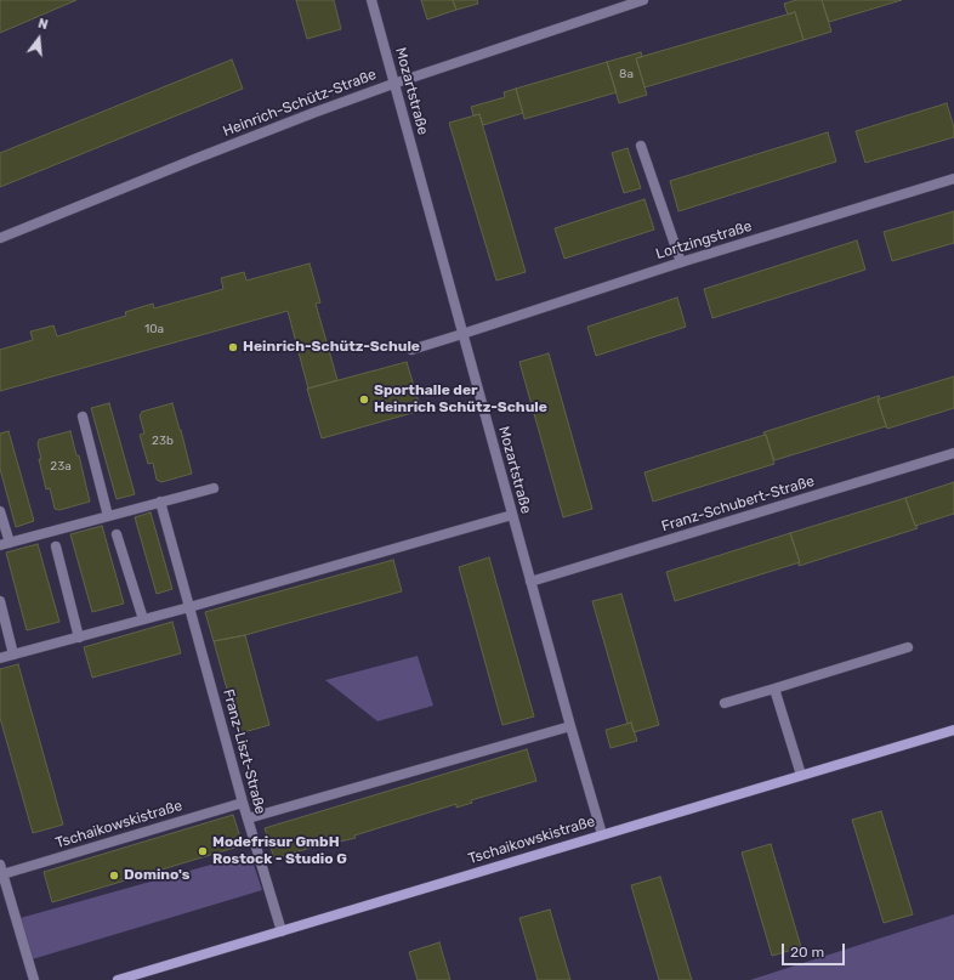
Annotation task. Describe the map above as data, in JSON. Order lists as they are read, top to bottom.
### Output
{
  "streets": {
    "street": [
      "Mozartstraße",
      "Heinrich-Schütz-Straße",
      "Lortzingstraße",
      "Franz-Schubert-Straße",
      "Franz-Liszt-Straße",
      "Tschaikowskistraße"
    ]
  },
  "crossings": [
    ["Mozartstraße", "Heinrich-Schütz-Straße"],
    ["Mozartstraße", "Lortzingstraße"],
    ["Mozartstraße", "Franz-Schubert-Straße"],
    ["Mozartstraße", "Tschaikowskistraße"],
    ["Franz-Liszt-Straße", "Tschaikowskistraße"]
  ],
  "places": [
    "Heinrich-Schütz-Schule",
    "Sporthalle der Heinrich Schütz-Schule",
    "Modefrisur GmbH Rostock - Studio G",
    "Domino's"
  ],
  "house_numbers": [
    "8a",
    "10a",
    "23b",
    "23a"
  ],
  "scale_bar": "20 m",
  "north": "top"
}
